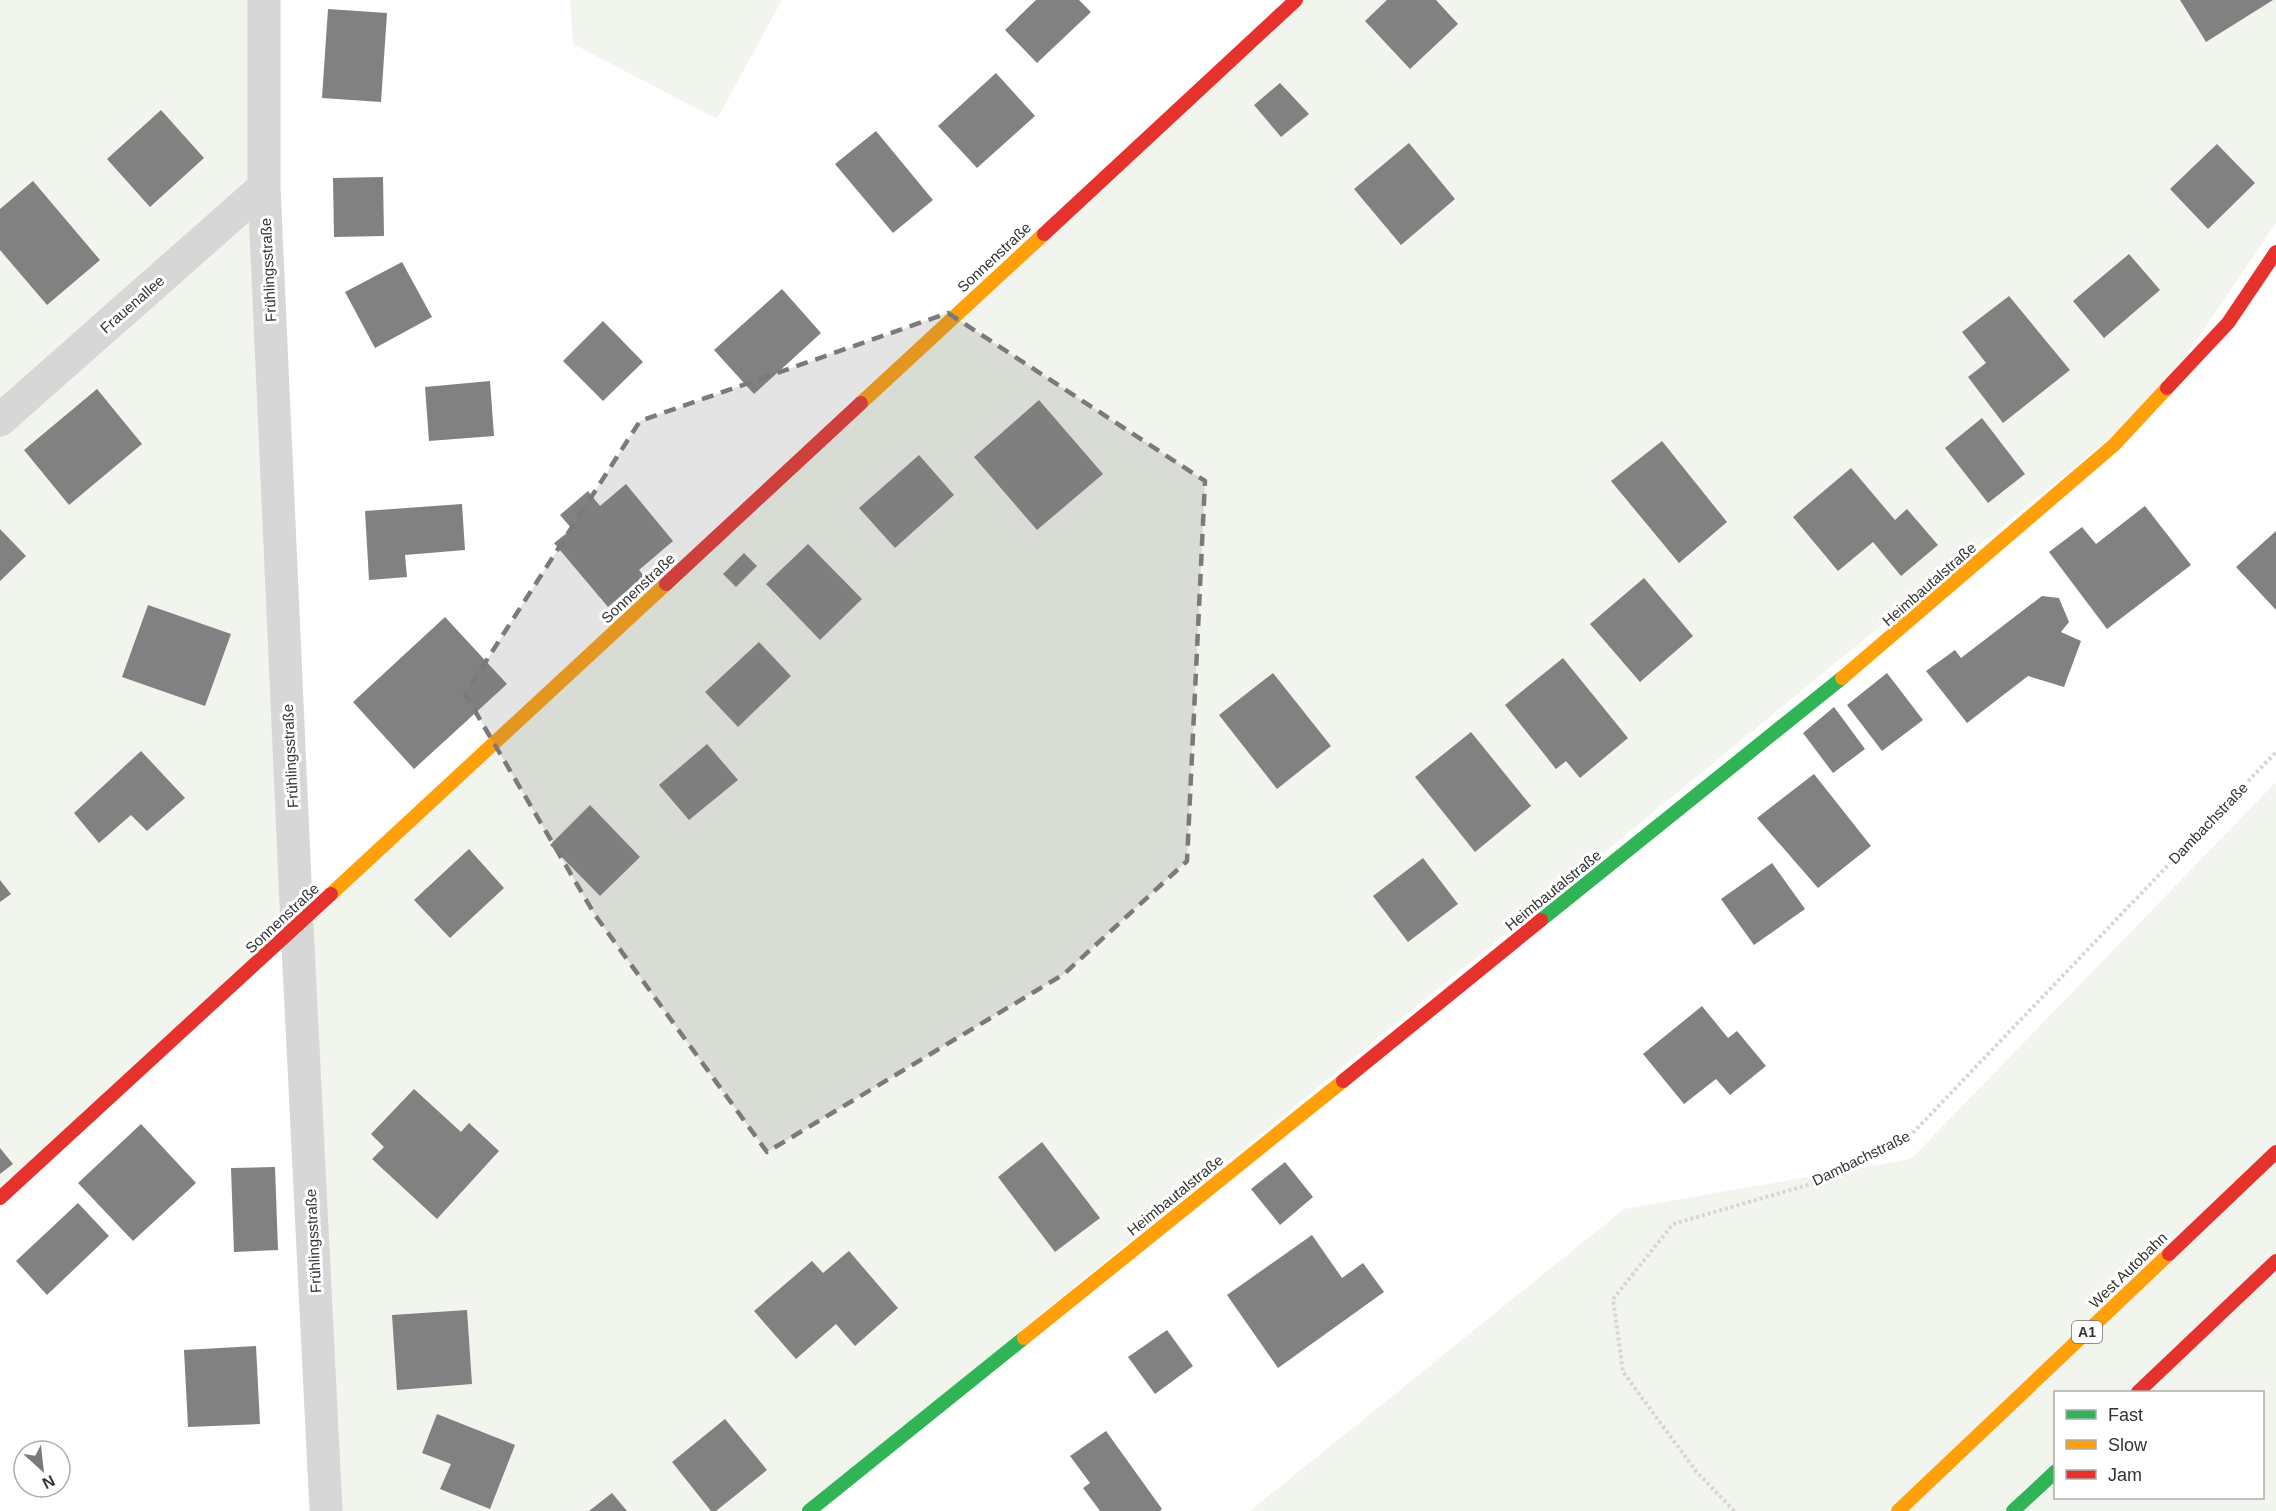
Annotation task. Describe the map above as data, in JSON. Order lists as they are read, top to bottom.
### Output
{
  "streets": {
    "main road": [
      "Sonnenstraße",
      "Heimbautalstraße",
      "West Autobahn",
      "A1"
    ],
    "street": ["Frühlingsstraße", "Frauenallee"],
    "path": ["Dambachstraße"]
  },
  "crossings": [
    ["Sonnenstraße", "Frühlingsstraße"],
    ["Frühlingsstraße", "Frauenallee"]
  ],
  "legend": ["Fast", "Slow", "Jam"],
  "north": "bottom right"
}
